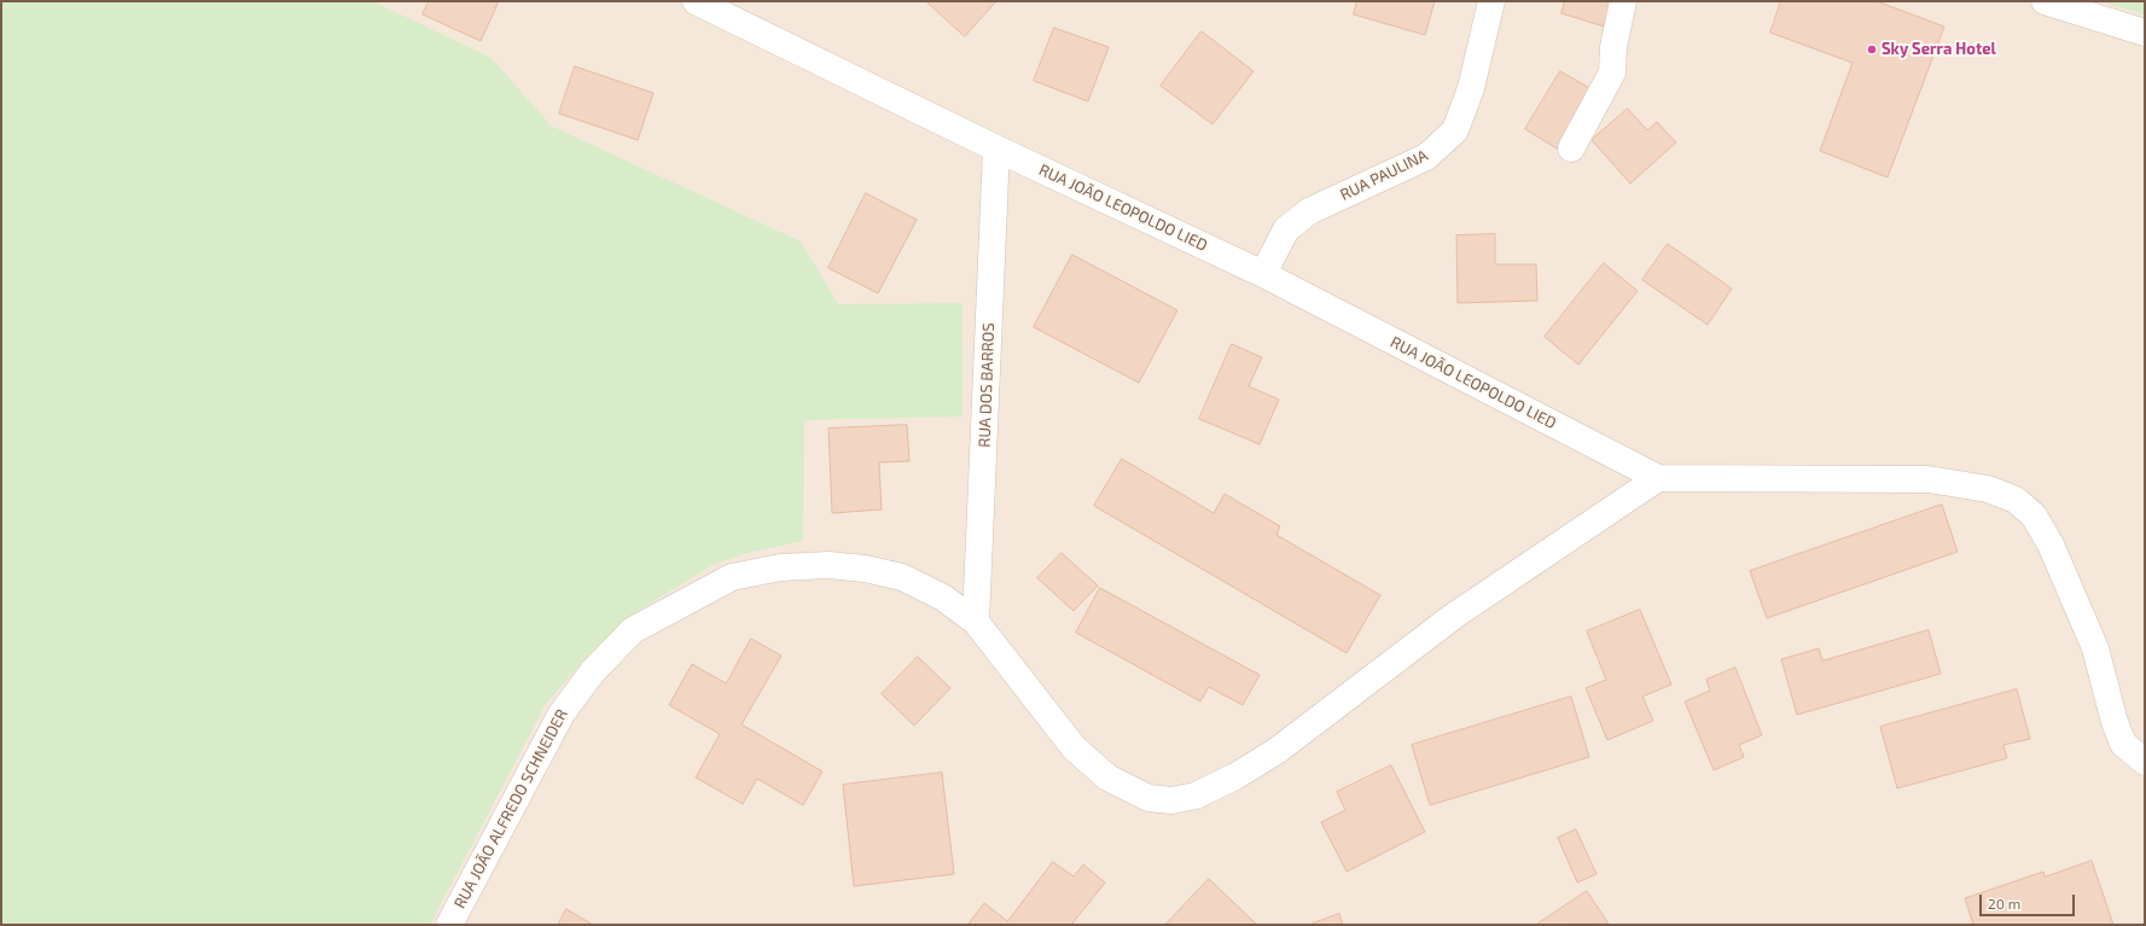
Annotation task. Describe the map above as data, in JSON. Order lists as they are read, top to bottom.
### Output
{
  "streets": {
    "street": [
      "RUA PAULINA",
      "RUA JOÃO LEOPOLDO LIED",
      "RUA DOS BARROS",
      "RUA JOÃO ALFREDO SCHNEIDER"
    ]
  },
  "crossings": [
    ["RUA PAULINA", "RUA JOÃO LEOPOLDO LIED"],
    ["RUA JOÃO LEOPOLDO LIED", "RUA DOS BARROS"],
    ["RUA JOÃO LEOPOLDO LIED", "RUA JOÃO ALFREDO SCHNEIDER"],
    ["RUA DOS BARROS", "RUA JOÃO ALFREDO SCHNEIDER"]
  ],
  "places": ["Sky Serra Hotel"],
  "scale_bar": "20 m"
}
